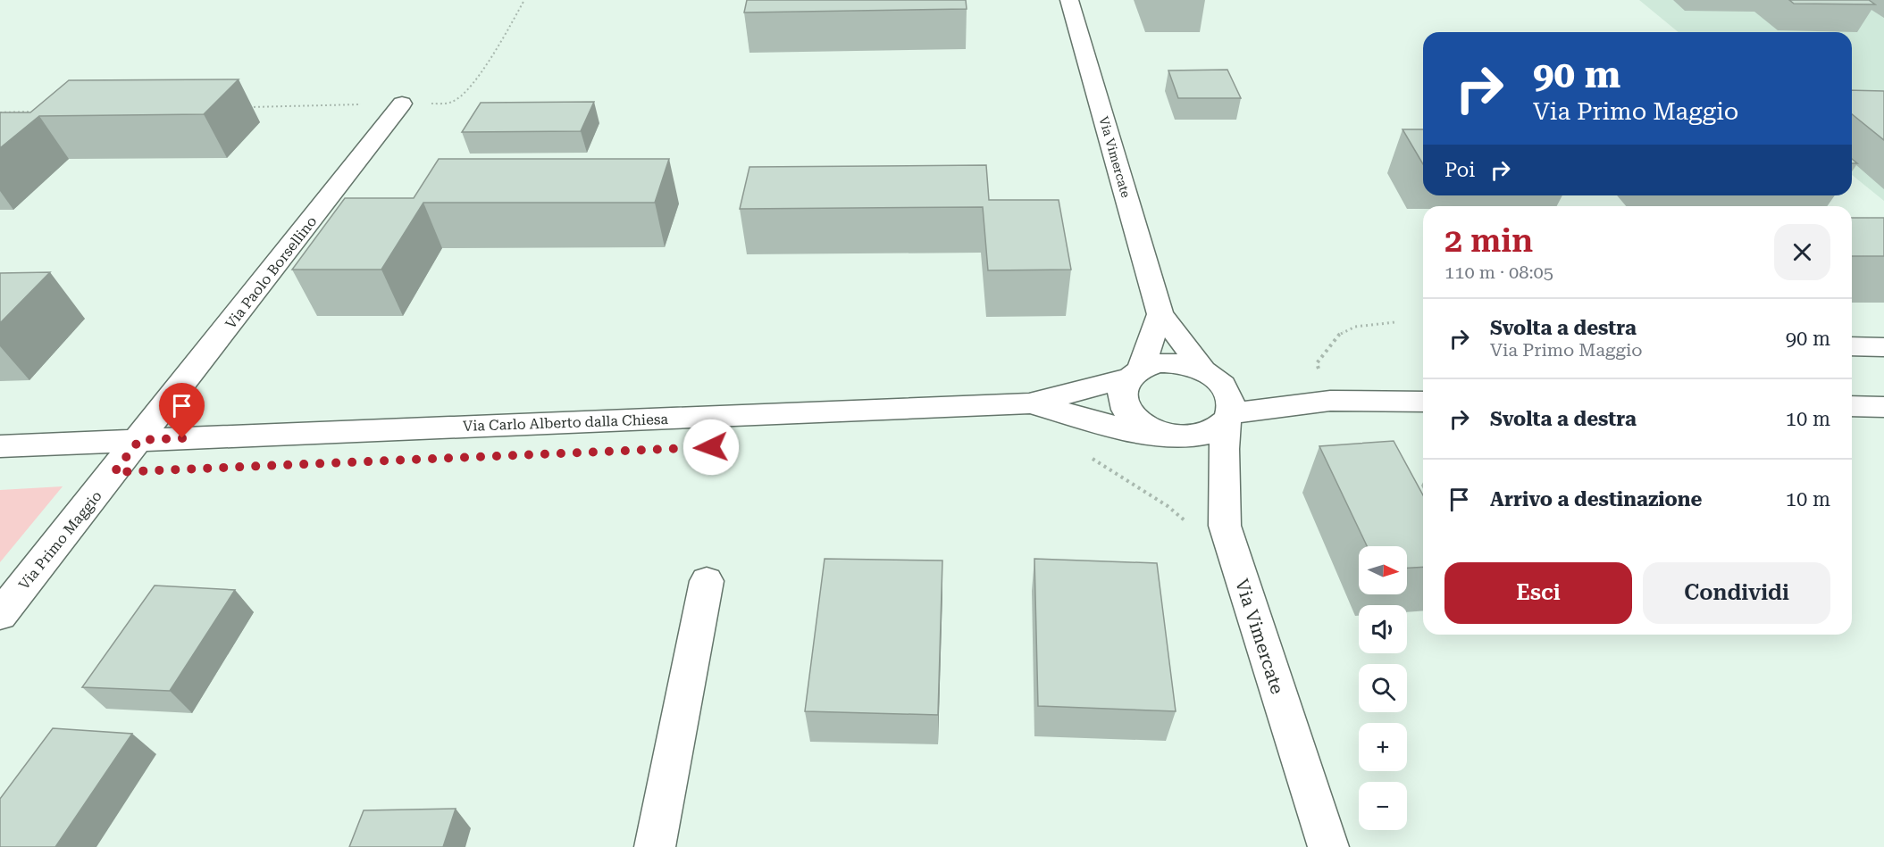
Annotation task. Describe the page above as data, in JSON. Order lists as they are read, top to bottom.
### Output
{
  "streets": {
    "street": [
      "Via Vimercate",
      "Via Paolo Borsellino",
      "Via Carlo Alberto dalla Chiesa",
      "Via Primo Maggio"
    ]
  },
  "crossings": [
    ["Via Vimercate", "Via Carlo Alberto dalla Chiesa"],
    ["Via Paolo Borsellino", "Via Carlo Alberto dalla Chiesa"],
    ["Via Paolo Borsellino", "Via Primo Maggio"],
    ["Via Carlo Alberto dalla Chiesa", "Via Primo Maggio"]
  ],
  "north": "right",
  "page": {
    "turn": ["90 m", "Via Primo Maggio"],
    "then": "Poi",
    "heading": ["2 min", "110 m · 08:05"],
    "list": [
      {
        "name": "Svolta a destra",
        "note": "Via Primo Maggio",
        "value": "90 m"
      },
      {
        "name": "Svolta a destra",
        "value": "10 m"
      },
      {
        "name": "Arrivo a destinazione",
        "value": "10 m"
      }
    ],
    "map_buttons": ["+", "−"],
    "buttons": ["Esci", "Condividi"]
  }
}
